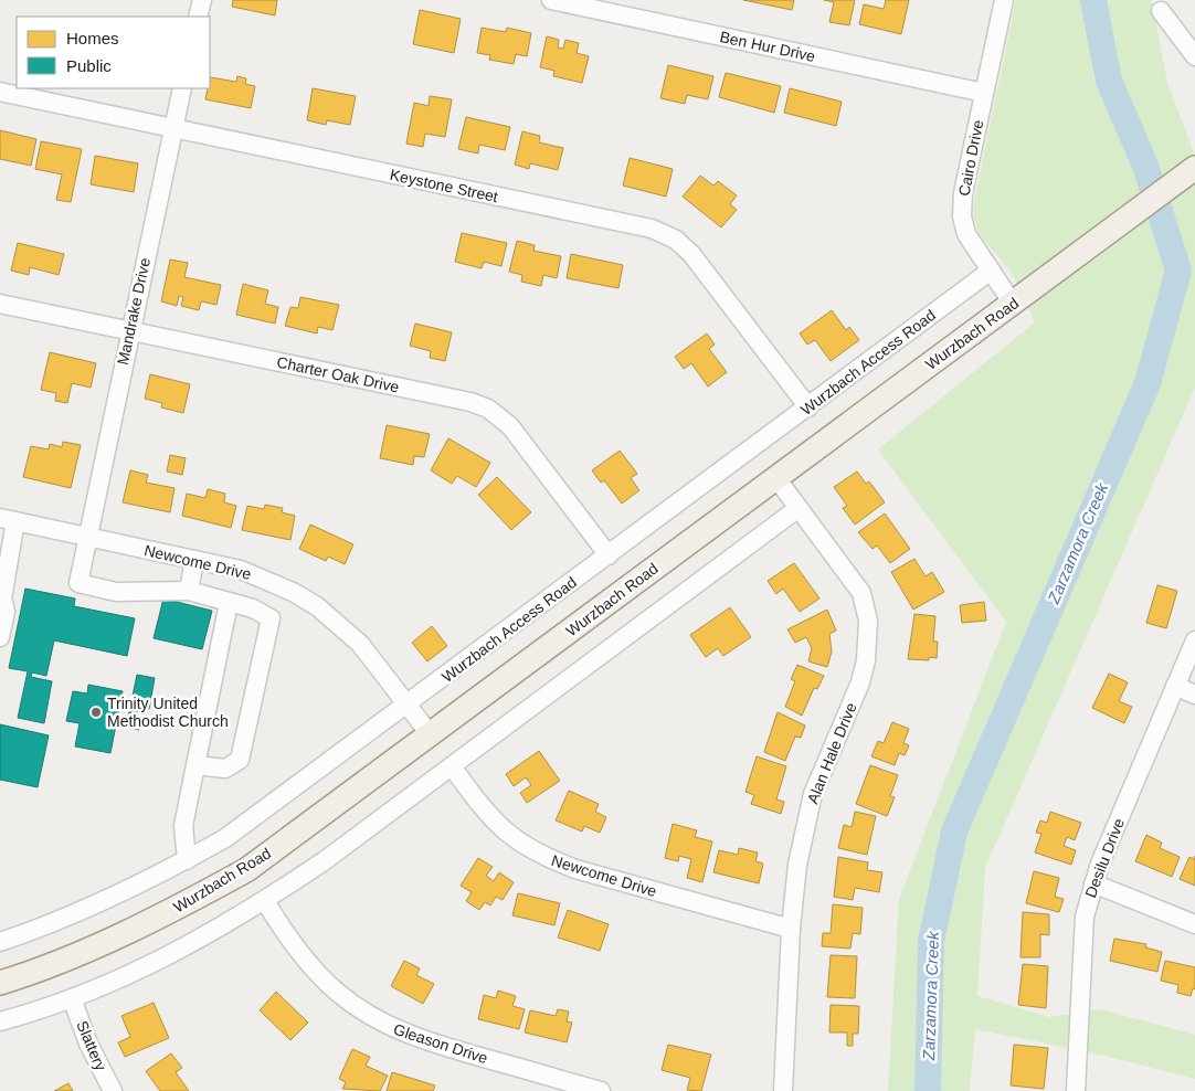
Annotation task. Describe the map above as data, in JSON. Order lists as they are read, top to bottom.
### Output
{
  "streets": {
    "main road": ["Wurzbach Road"],
    "street": [
      "Ben Hur Drive",
      "Cairo Drive",
      "Keystone Street",
      "Mandrake Drive",
      "Wurzbach Access Road",
      "Charter Oak Drive",
      "Newcome Drive",
      "Alan Hale Drive",
      "Desilu Drive",
      "Gleason Drive",
      "Slattery"
    ]
  },
  "crossings": [
    ["Ben Hur Drive", "Cairo Drive"],
    ["Cairo Drive", "Wurzbach Road"],
    ["Cairo Drive", "Wurzbach Access Road"],
    ["Keystone Street", "Mandrake Drive"],
    ["Keystone Street", "Wurzbach Access Road"],
    ["Mandrake Drive", "Charter Oak Drive"],
    ["Mandrake Drive", "Newcome Drive"],
    ["Wurzbach Road", "Newcome Drive"],
    ["Wurzbach Road", "Alan Hale Drive"],
    ["Wurzbach Access Road", "Charter Oak Drive"],
    ["Wurzbach Access Road", "Newcome Drive"],
    ["Newcome Drive", "Alan Hale Drive"]
  ],
  "water": ["Zarzamora Creek"],
  "places": ["Trinity United Methodist Church"],
  "legend": ["Homes", "Public"]
}
